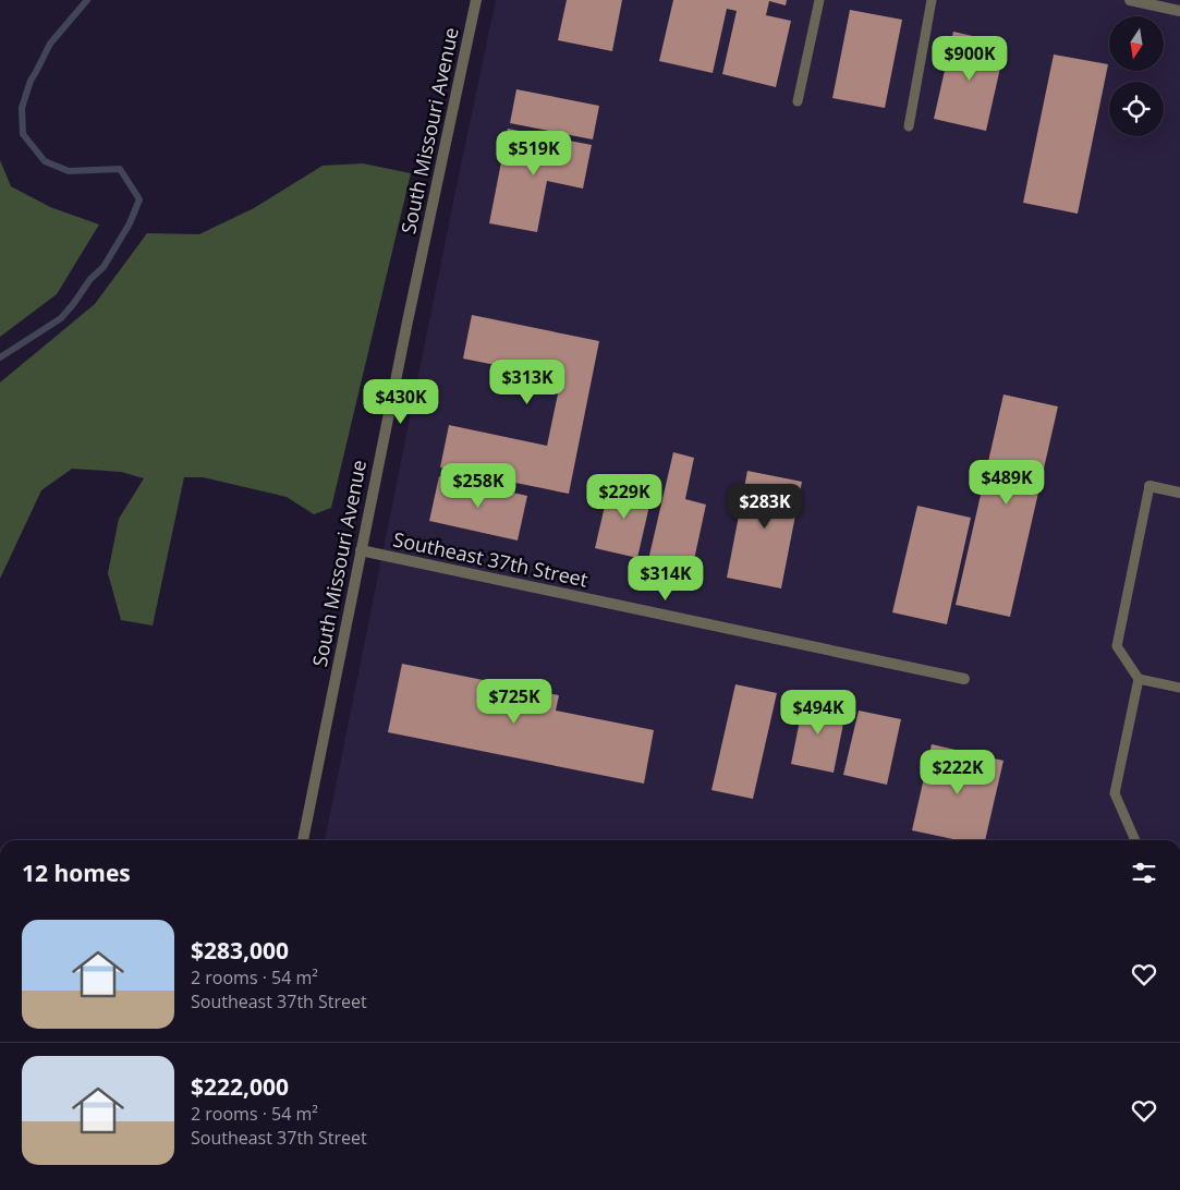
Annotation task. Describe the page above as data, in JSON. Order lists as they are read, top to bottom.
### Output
{
  "streets": {
    "street": ["South Missouri Avenue", "Southeast 37th Street"]
  },
  "crossings": [
    ["South Missouri Avenue", "Southeast 37th Street"]
  ],
  "north": "bottom",
  "page": {
    "price": [
      "$900K",
      "$519K",
      "$313K",
      "$430K",
      "$489K",
      "$258K",
      "$229K",
      "$283K",
      "$314K",
      "$725K",
      "$494K",
      "$222K"
    ],
    "heading": "12 homes",
    "list": [
      {
        "name": "$283,000",
        "note": "2 rooms · 54 m² · Southeast 37th Street"
      },
      {
        "name": "$222,000",
        "note": "2 rooms · 54 m² · Southeast 37th Street"
      }
    ]
  }
}
